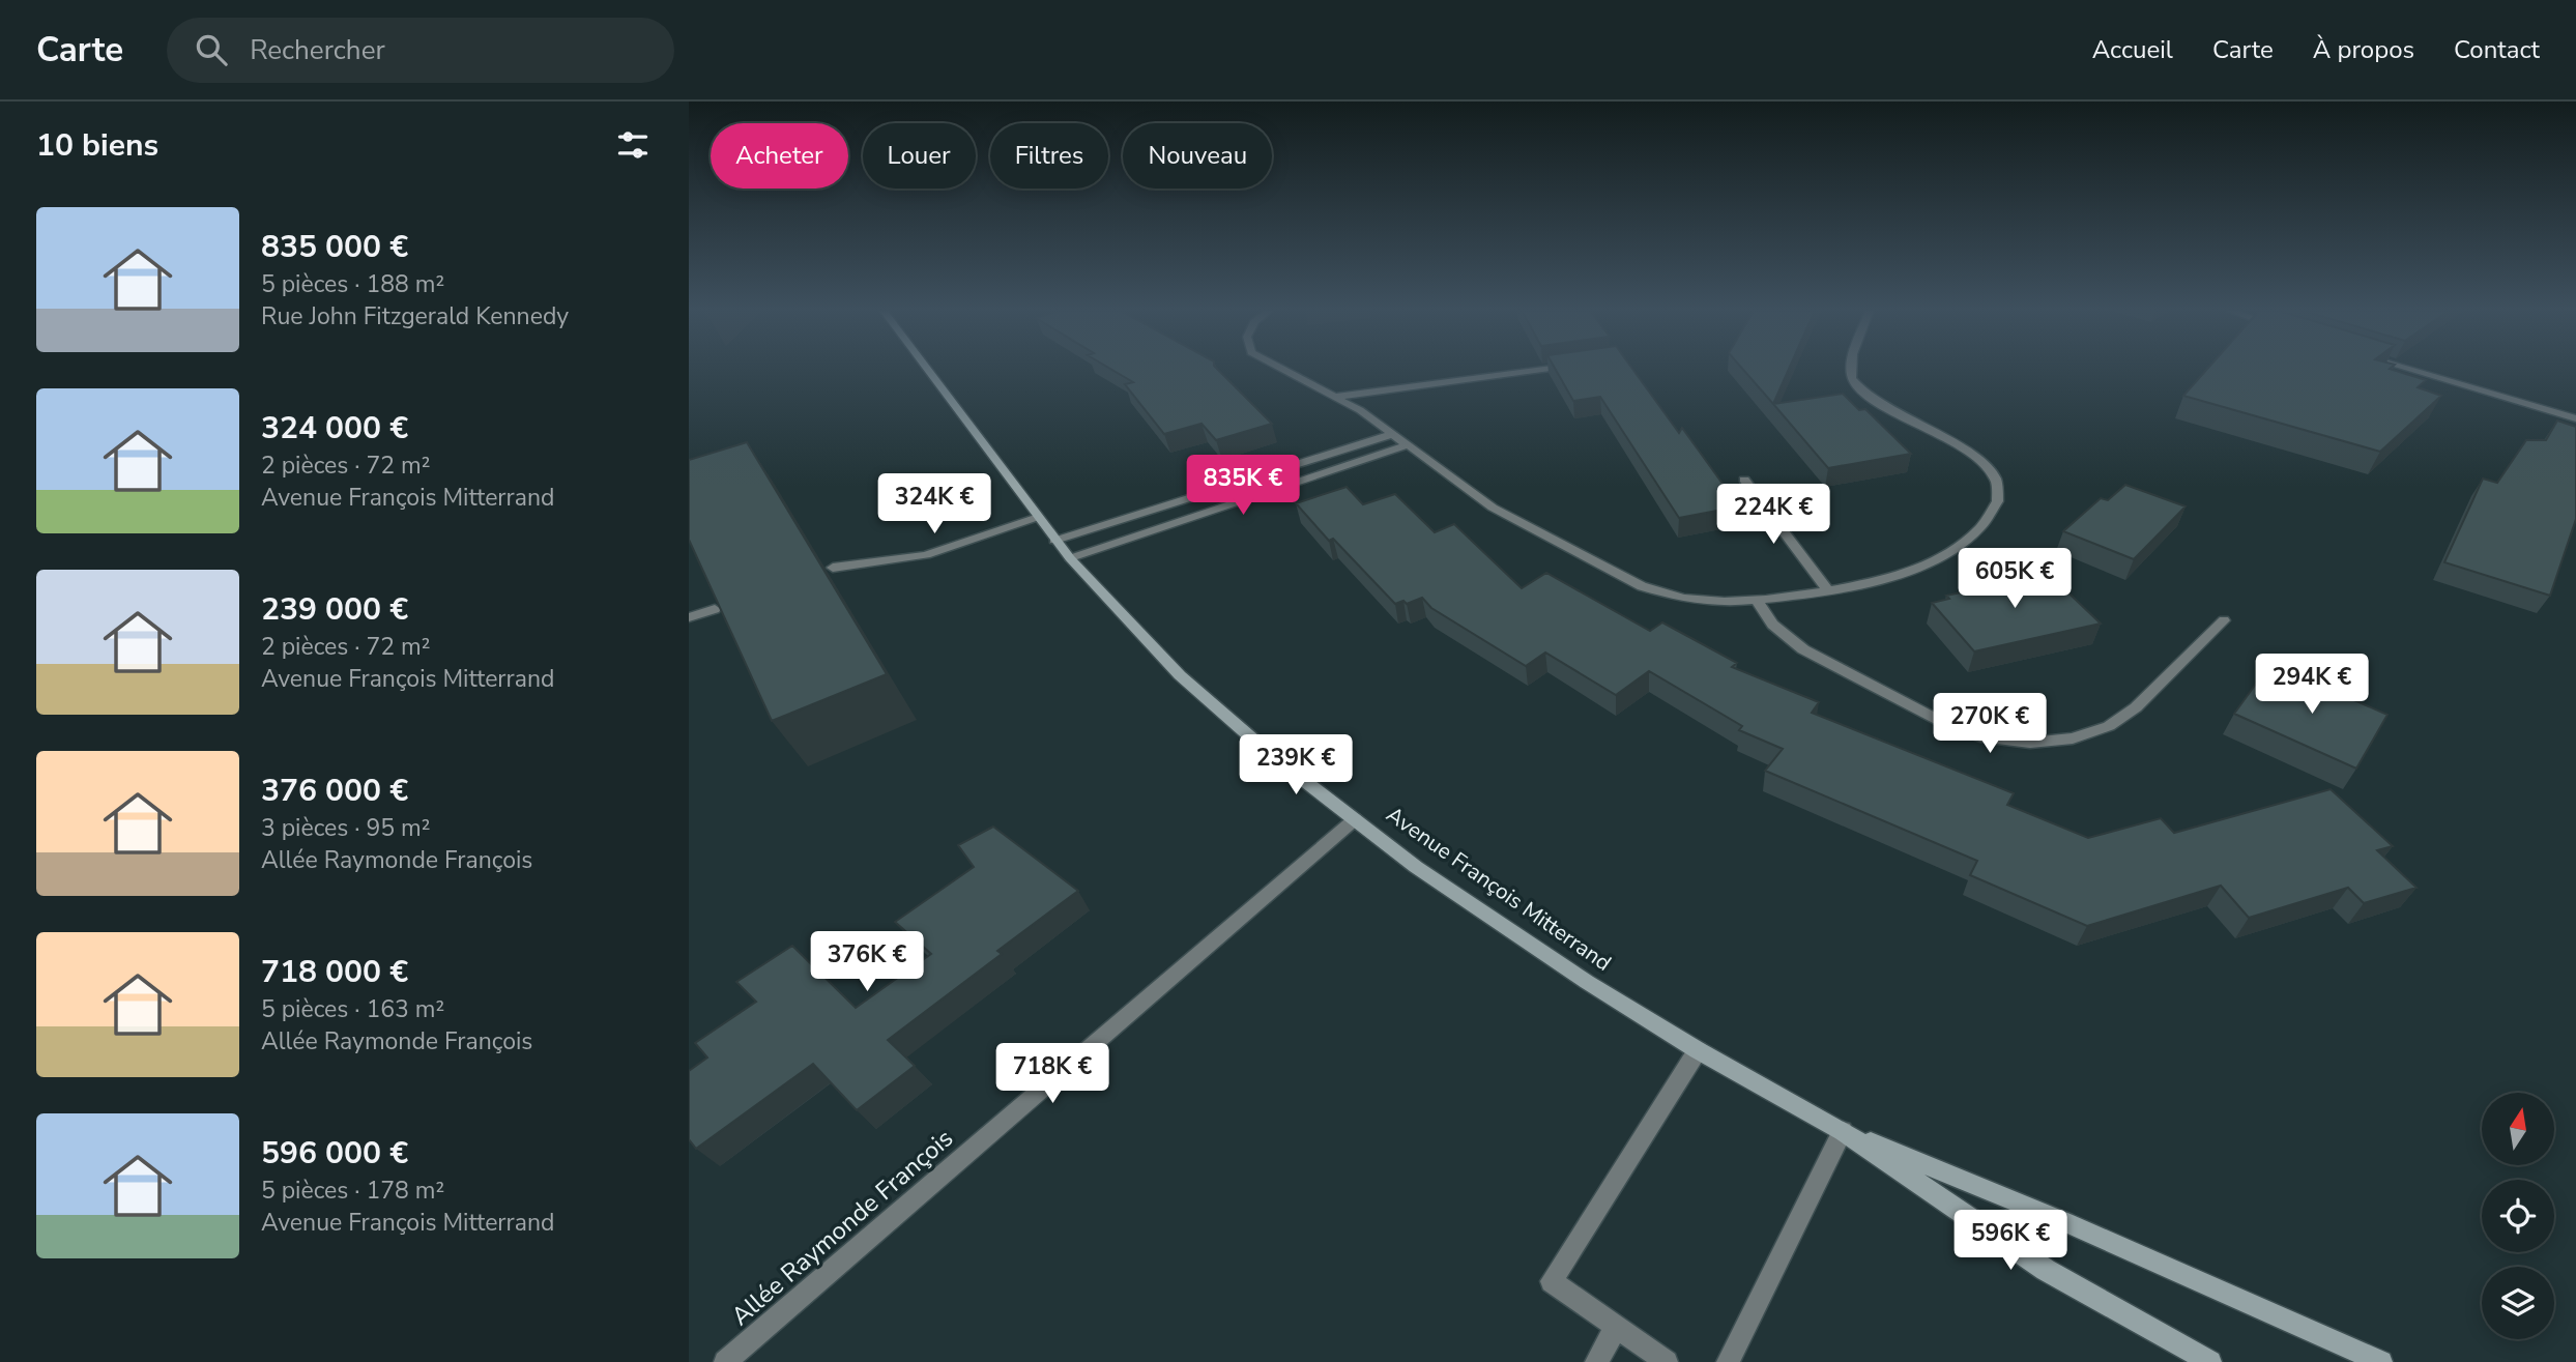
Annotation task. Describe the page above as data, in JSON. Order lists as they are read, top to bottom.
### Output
{
  "streets": {
    "street": ["Avenue François Mitterrand", "Allée Raymonde François"]
  },
  "crossings": [
    ["Avenue François Mitterrand", "Allée Raymonde François"]
  ],
  "north": "top",
  "page": {
    "header": "Carte",
    "search": "Rechercher",
    "nav": [
      "Accueil",
      "Carte",
      "À propos",
      "Contact"
    ],
    "heading": "10 biens",
    "chip": [
      "Acheter",
      "Louer",
      "Filtres",
      "Nouveau"
    ],
    "list": [
      {
        "name": "835 000 €",
        "note": "5 pièces · 188 m² · Rue John Fitzgerald Kennedy"
      },
      {
        "name": "324 000 €",
        "note": "2 pièces · 72 m² · Avenue François Mitterrand"
      },
      {
        "name": "239 000 €",
        "note": "2 pièces · 72 m² · Avenue François Mitterrand"
      },
      {
        "name": "376 000 €",
        "note": "3 pièces · 95 m² · Allée Raymonde François"
      },
      {
        "name": "718 000 €",
        "note": "5 pièces · 163 m² · Allée Raymonde François"
      },
      {
        "name": "596 000 €",
        "note": "5 pièces · 178 m² · Avenue François Mitterrand"
      }
    ],
    "price": [
      "835K €",
      "324K €",
      "224K €",
      "605K €",
      "294K €",
      "270K €",
      "239K €",
      "376K €",
      "718K €",
      "596K €"
    ]
  }
}
